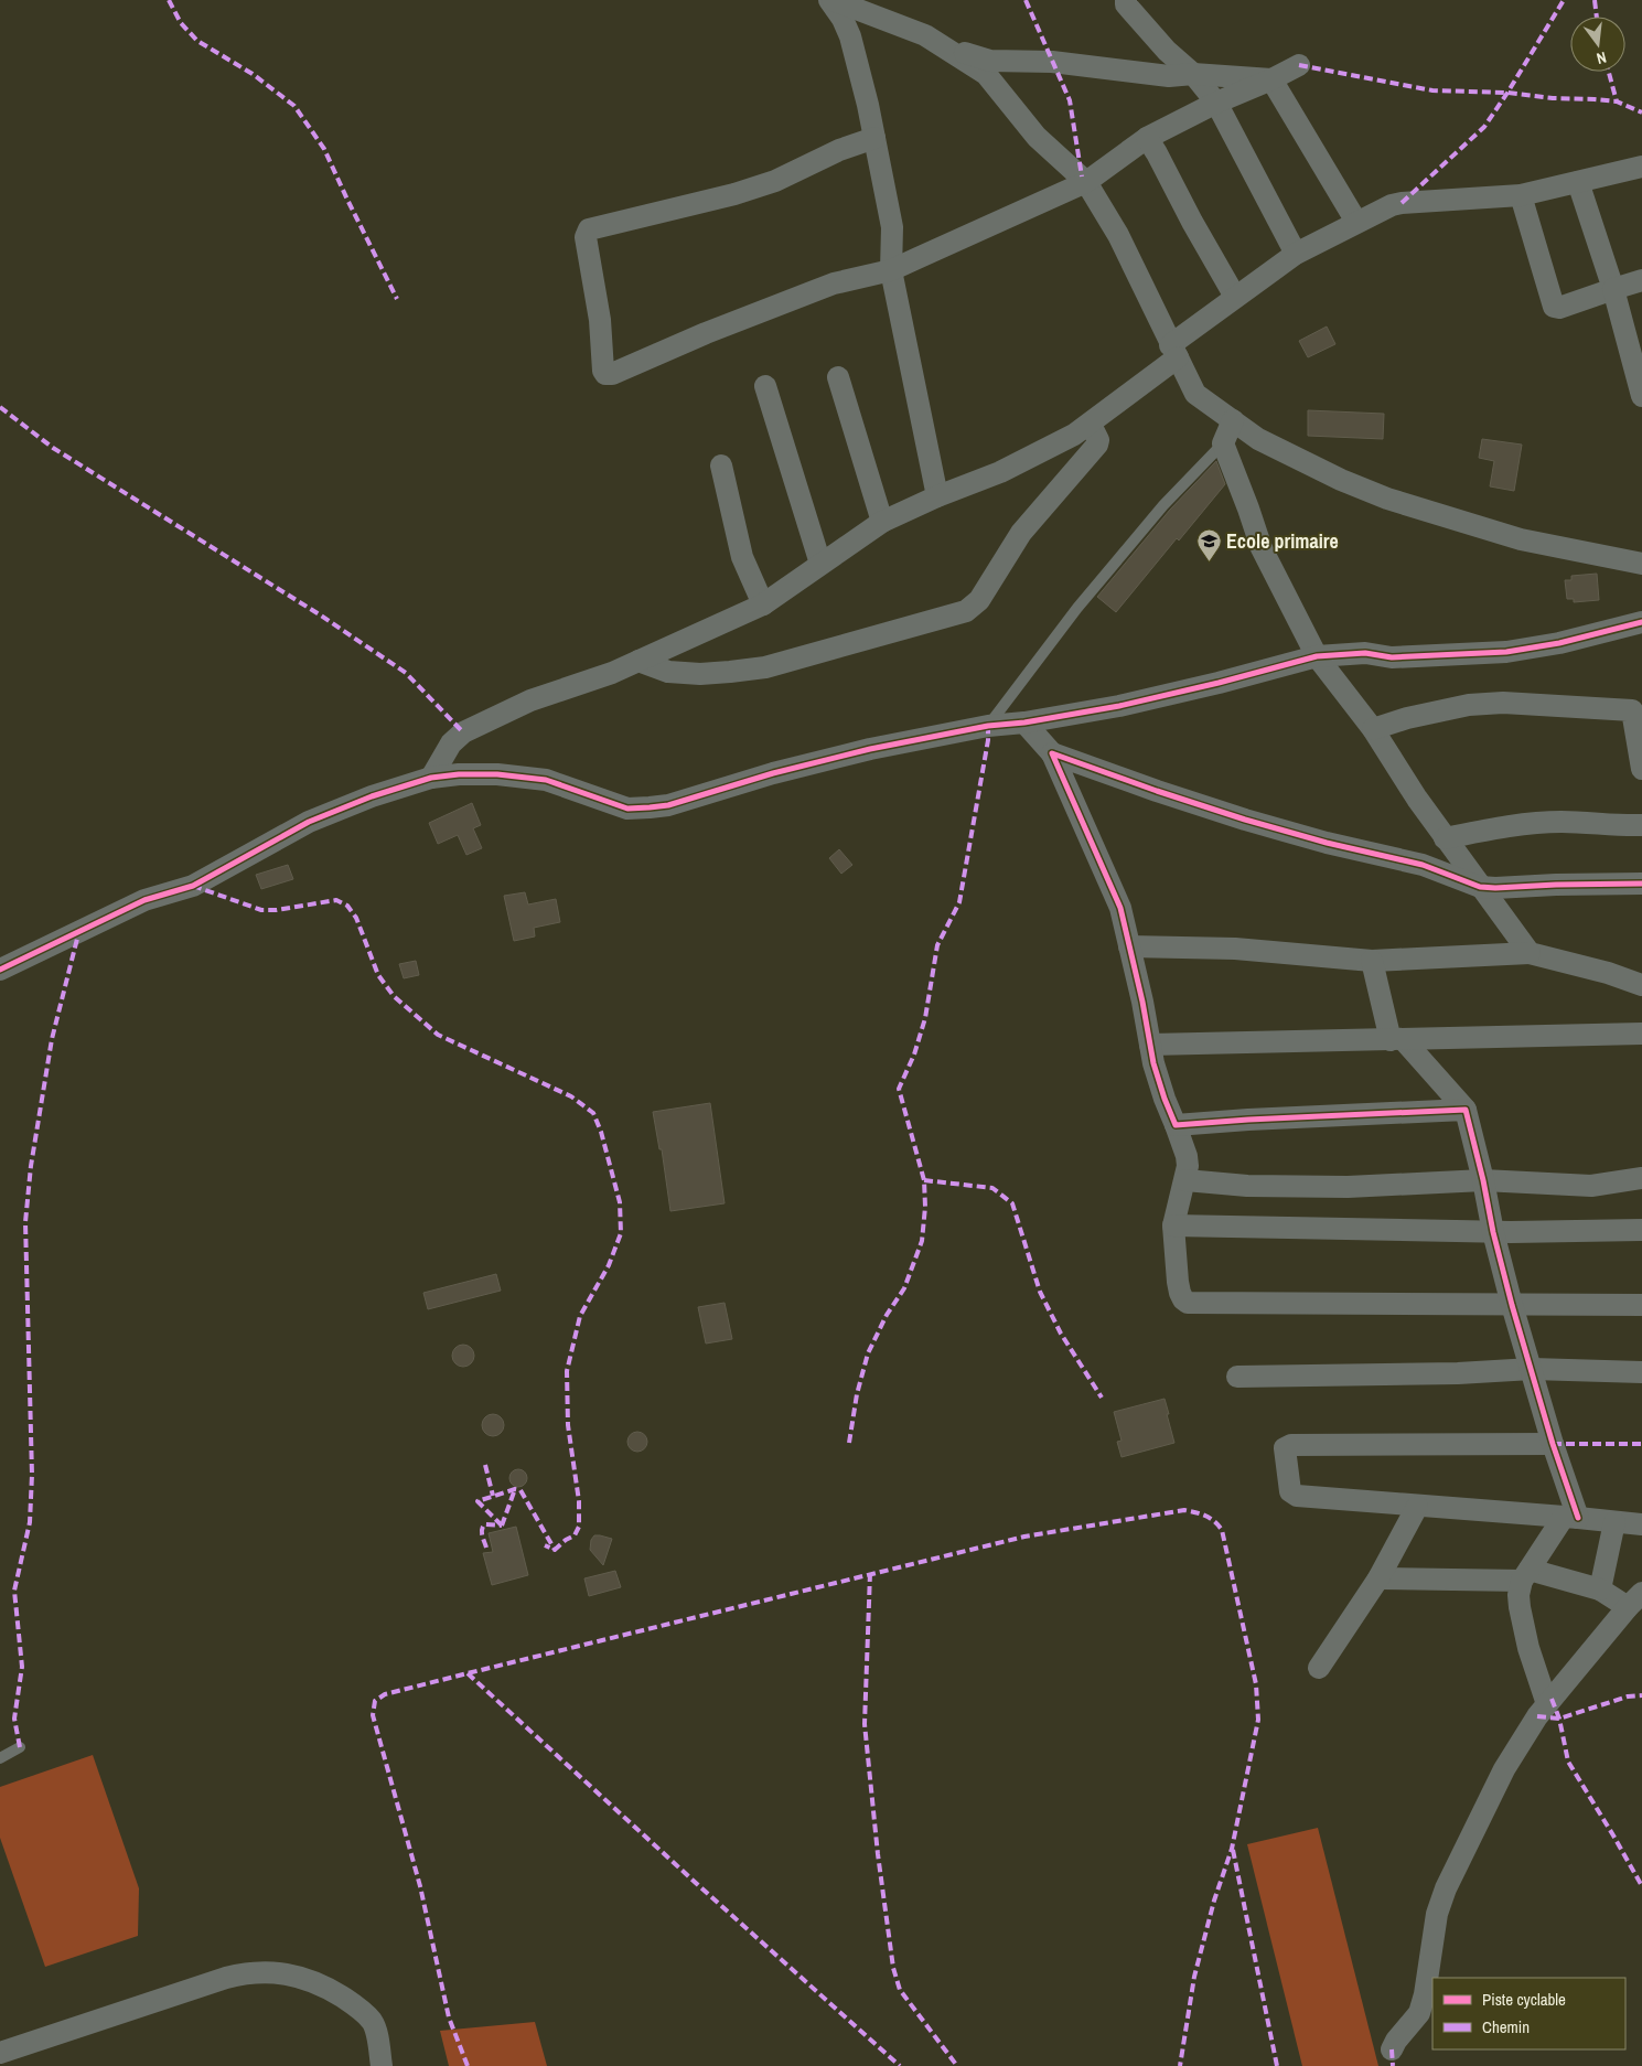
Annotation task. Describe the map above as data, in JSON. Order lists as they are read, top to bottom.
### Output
{
  "places": {
    "school or university": ["Ecole primaire"]
  },
  "legend": ["Piste cyclable", "Chemin"],
  "north": "bottom"
}
